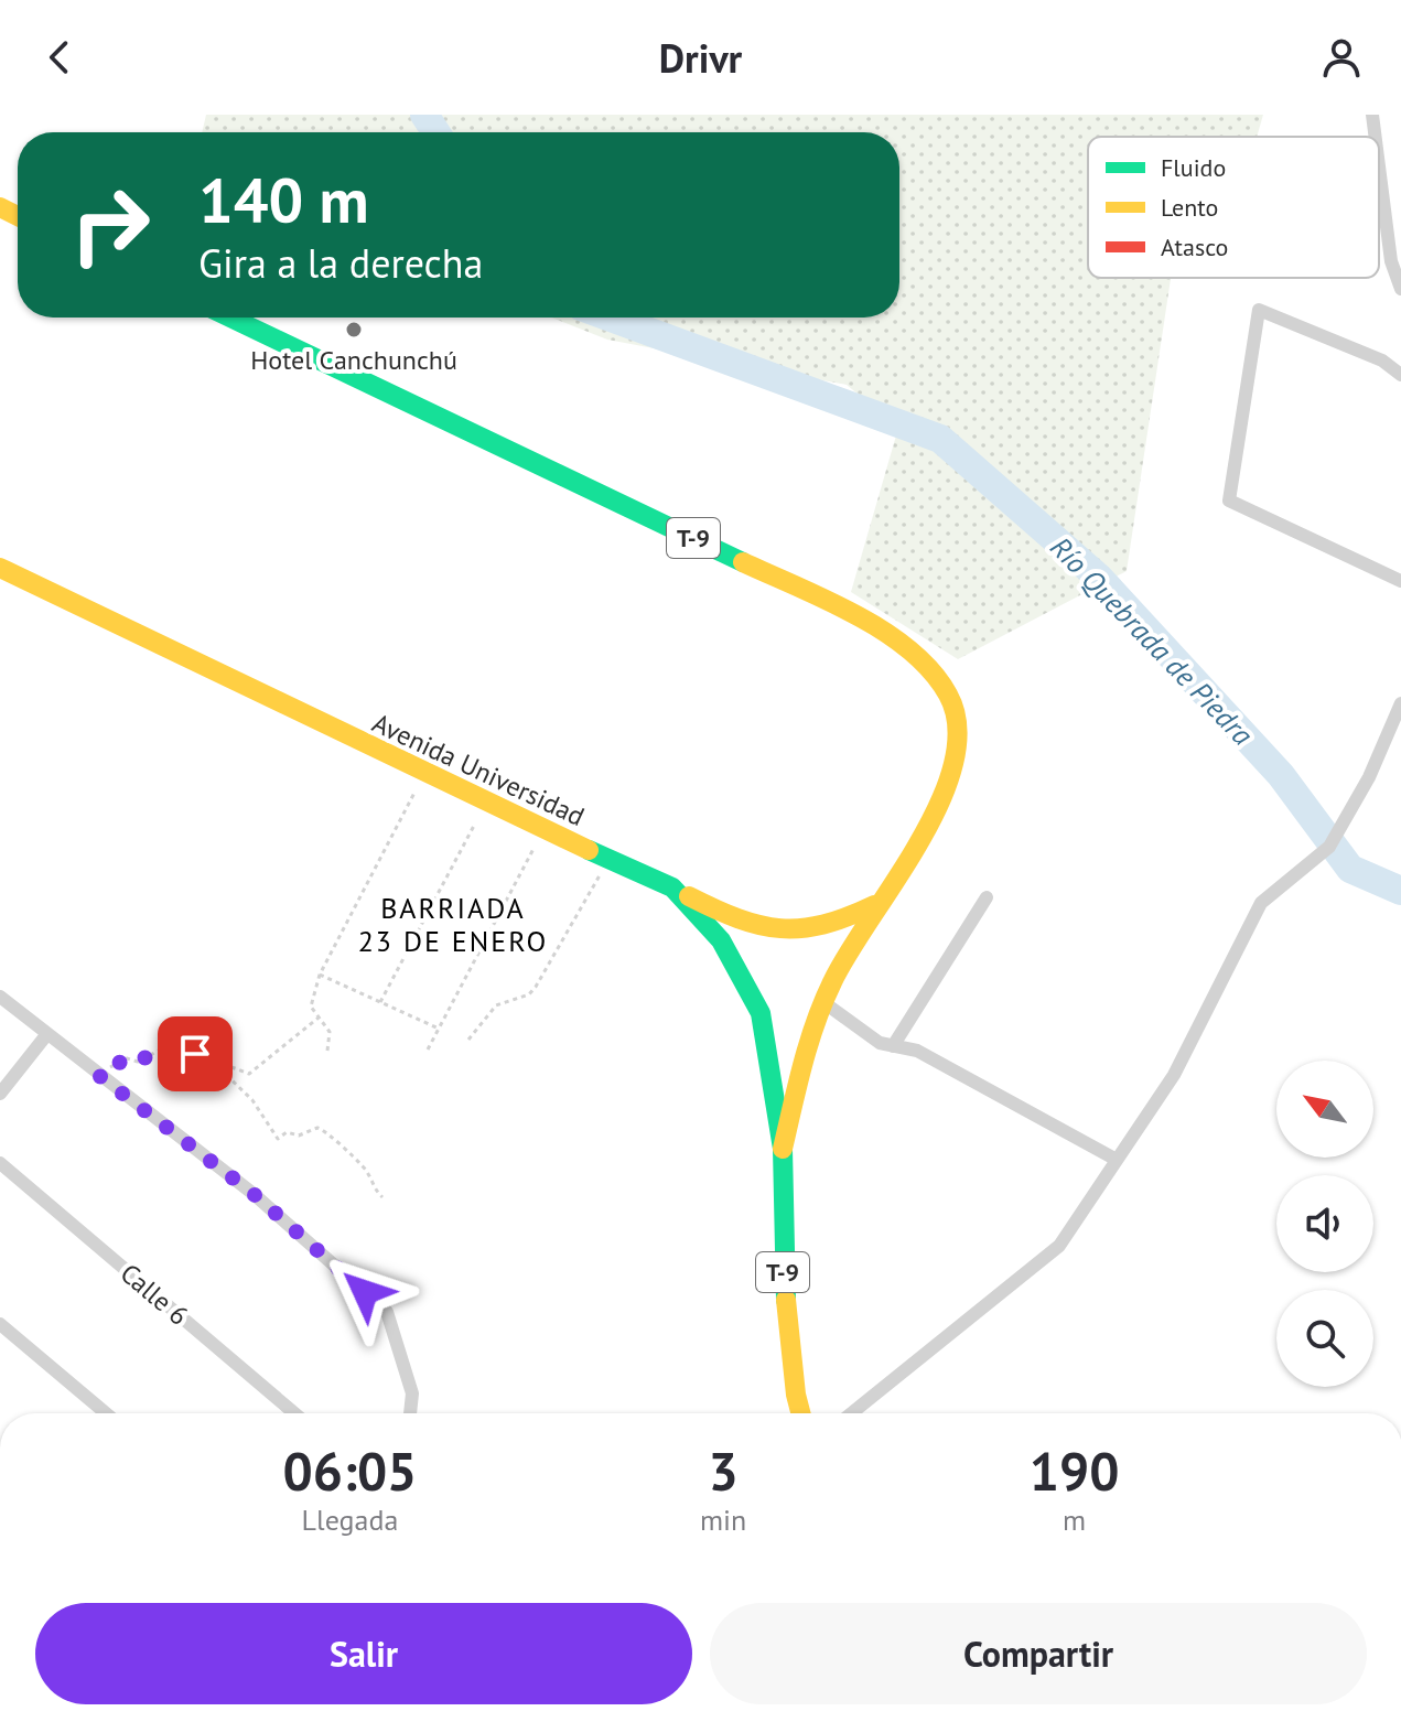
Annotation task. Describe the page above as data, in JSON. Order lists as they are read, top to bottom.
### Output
{
  "streets": {
    "main road": ["T-9", "Avenida Universidad"],
    "street": ["Calle 6"]
  },
  "crossings": [
    ["T-9", "Avenida Universidad"]
  ],
  "districts": ["BARRIADA 23 DE ENERO"],
  "water": ["Río Quebrada de Piedra"],
  "places": ["Hotel Canchunchú"],
  "legend": ["Fluido", "Lento", "Atasco"],
  "north": "top left",
  "page": {
    "header": "Drivr",
    "turn": ["140 m", "Gira a la derecha"],
    "eta": [
      "06:05",
      "Llegada",
      "3",
      "min",
      "190",
      "m"
    ],
    "buttons": ["Salir", "Compartir"]
  }
}
